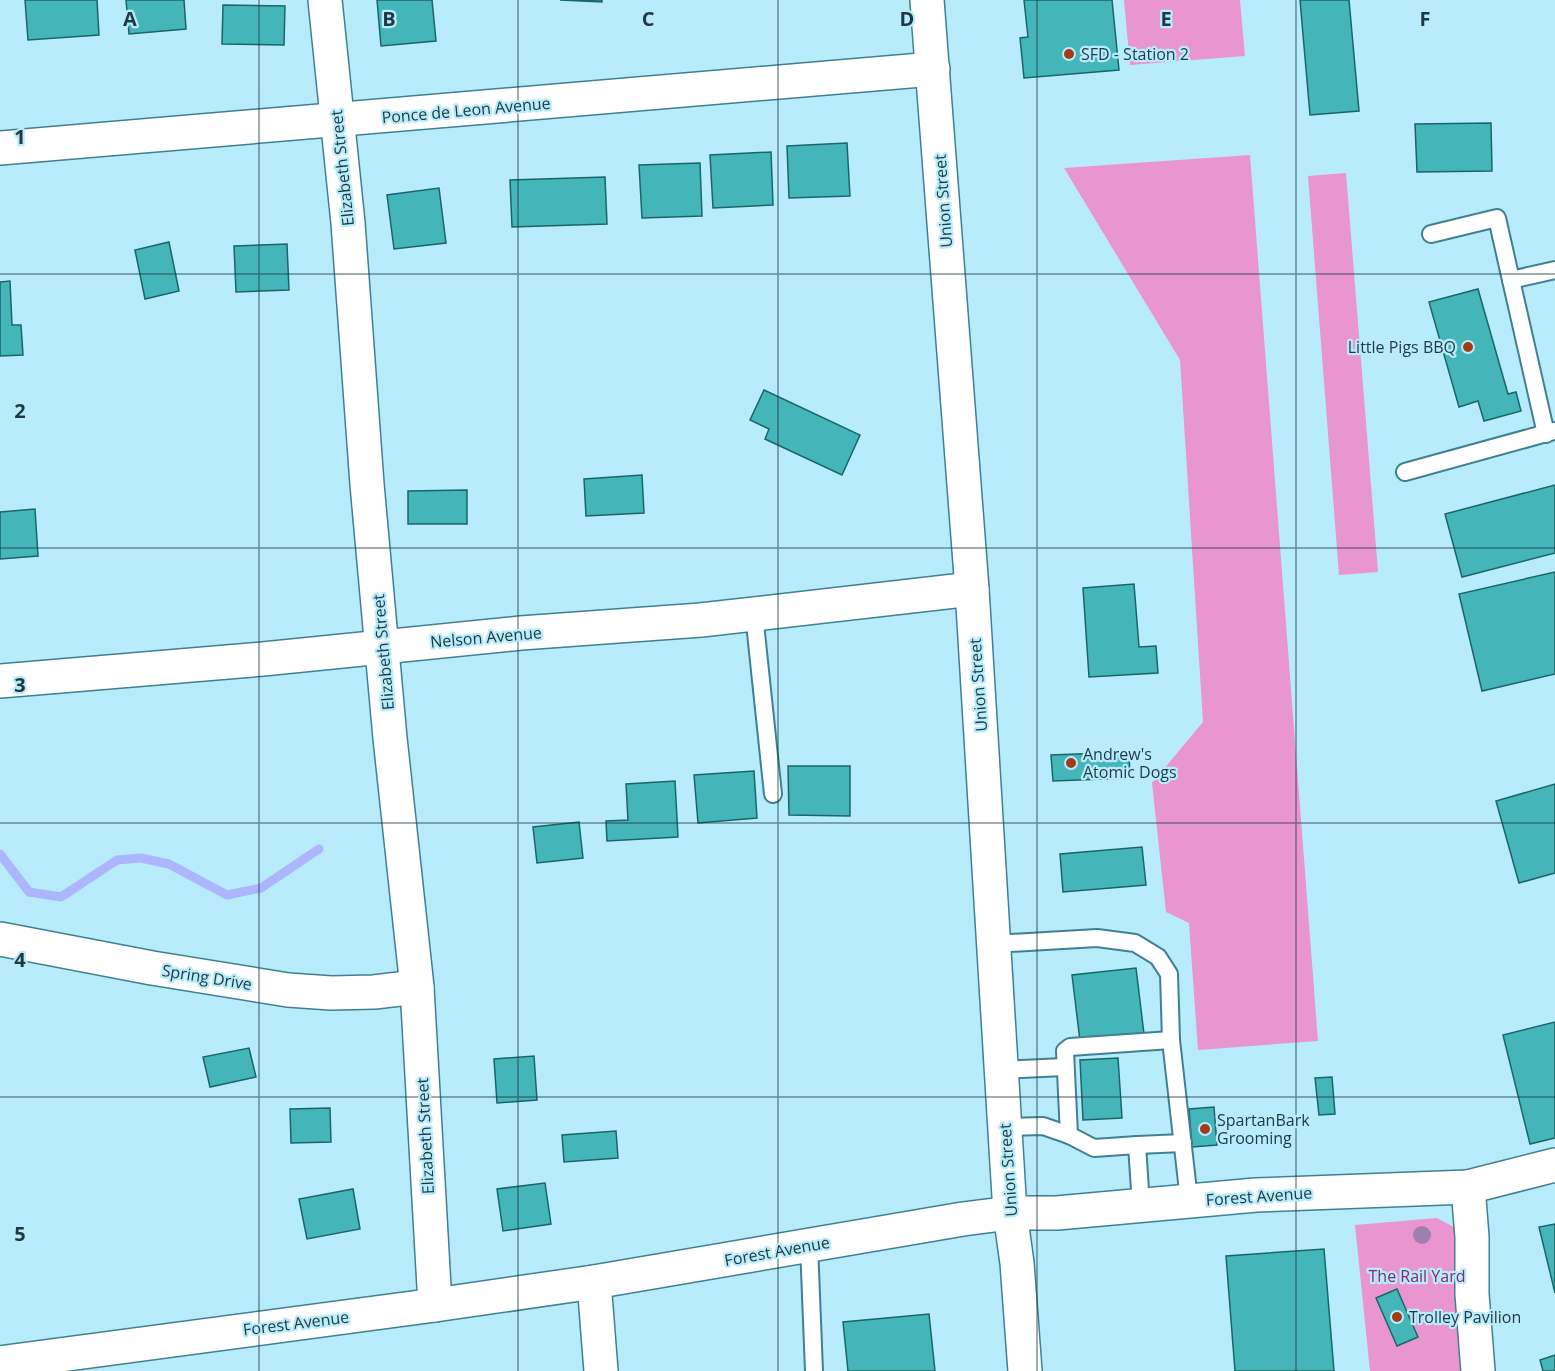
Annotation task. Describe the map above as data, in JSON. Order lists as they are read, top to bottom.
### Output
{
  "streets": {
    "street": [
      "Ponce de Leon Avenue",
      "Elizabeth Street",
      "Union Street",
      "Nelson Avenue",
      "Spring Drive",
      "Forest Avenue"
    ]
  },
  "crossings": [
    ["Ponce de Leon Avenue", "Elizabeth Street"],
    ["Ponce de Leon Avenue", "Union Street"],
    ["Elizabeth Street", "Nelson Avenue"],
    ["Elizabeth Street", "Spring Drive"],
    ["Elizabeth Street", "Forest Avenue"],
    ["Union Street", "Nelson Avenue"],
    ["Union Street", "Forest Avenue"]
  ],
  "parks": ["The Rail Yard"],
  "places": [
    "SFD - Station 2",
    "Little Pigs BBQ",
    "Andrew's Atomic Dogs",
    "SpartanBark Grooming",
    "Trolley Pavilion"
  ],
  "grid": {
    "columns": [
      "A",
      "B",
      "C",
      "D",
      "E",
      "F"
    ],
    "rows": [
      "1",
      "2",
      "3",
      "4",
      "5"
    ]
  }
}
